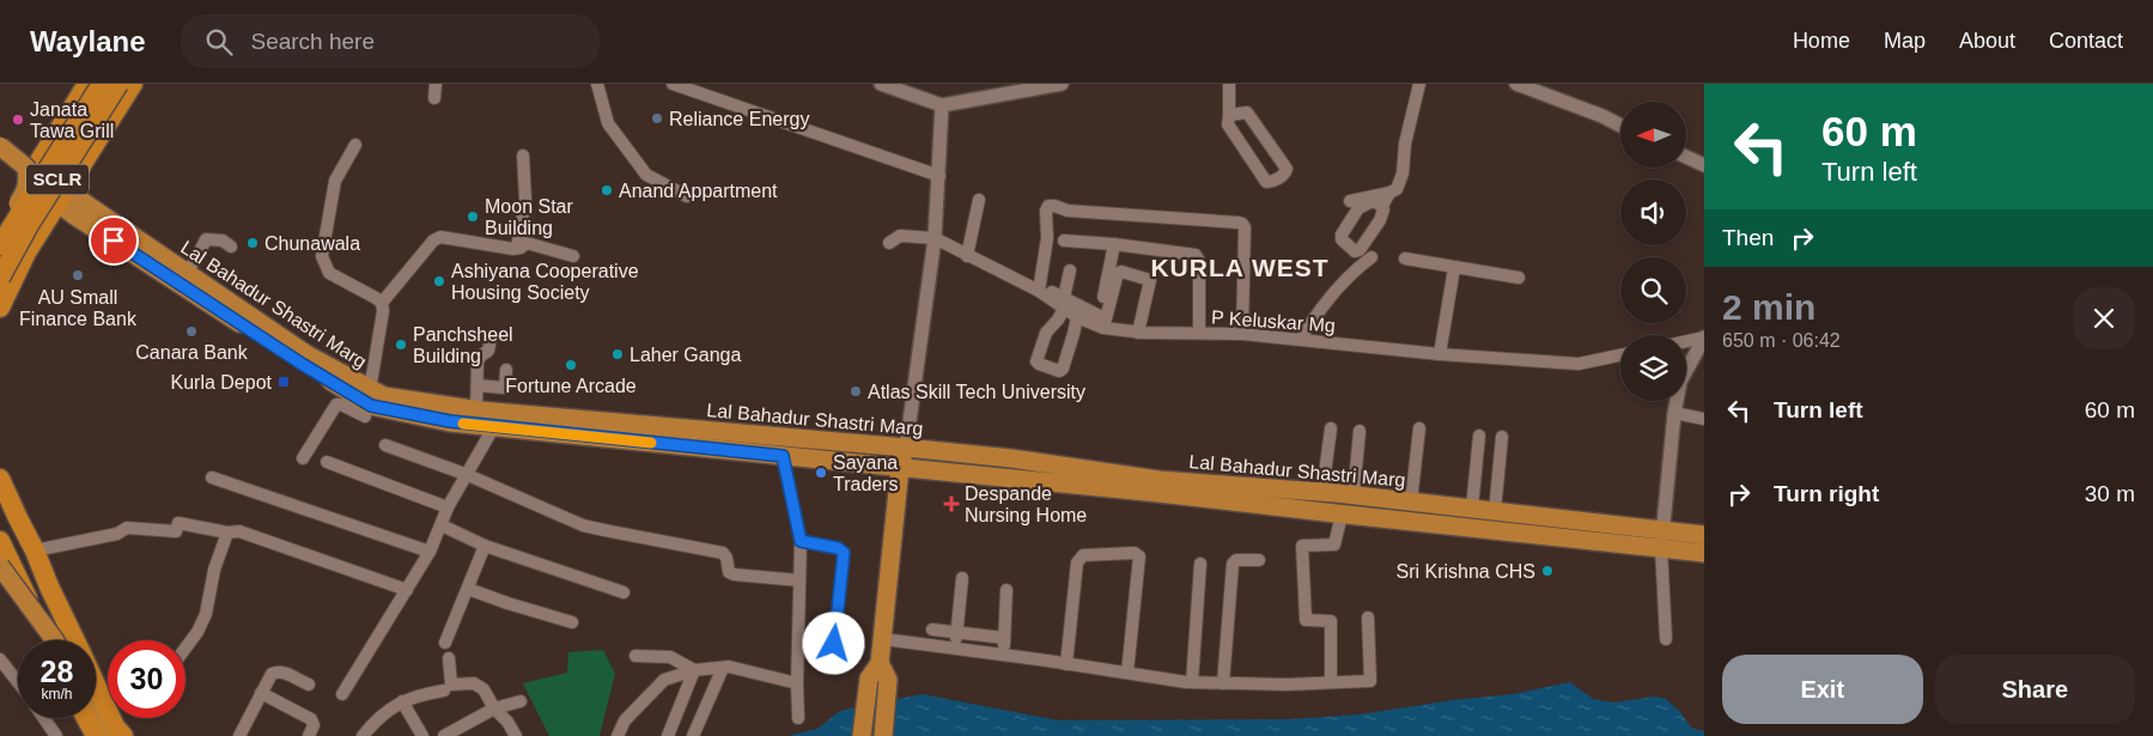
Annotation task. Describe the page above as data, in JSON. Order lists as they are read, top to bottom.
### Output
{
  "streets": {
    "highway": ["SCLR"],
    "main road": ["Lal Bahadur Shastri Marg"],
    "street": ["P Keluskar Mg"]
  },
  "districts": ["KURLA WEST"],
  "places": {
    "other": [
      "Reliance Energy",
      "Janata Tawa Grill",
      "Anand Appartment",
      "Moon Star Building",
      "Chunawala",
      "AU Small Finance Bank",
      "Ashiyana Cooperative Housing Society",
      "Canara Bank",
      "Panchsheel Building",
      "Laher Ganga",
      "Fortune Arcade",
      "Atlas Skill Tech University",
      "Sayana Traders",
      "Sri Krishna CHS"
    ],
    "transit": ["Kurla Depot"],
    "health": ["Despande Nursing Home"]
  },
  "north": "left",
  "page": {
    "header": "Waylane",
    "search": "Search here",
    "nav": [
      "Home",
      "Map",
      "About",
      "Contact"
    ],
    "turn": ["60 m", "Turn left"],
    "then": "Then",
    "heading": ["2 min", "650 m · 06:42"],
    "list": [
      {
        "name": "Turn left",
        "value": "60 m"
      },
      {
        "name": "Turn right",
        "value": "30 m"
      }
    ],
    "speed": "28 km/h",
    "limit": "30",
    "buttons": ["Exit", "Share"]
  }
}
